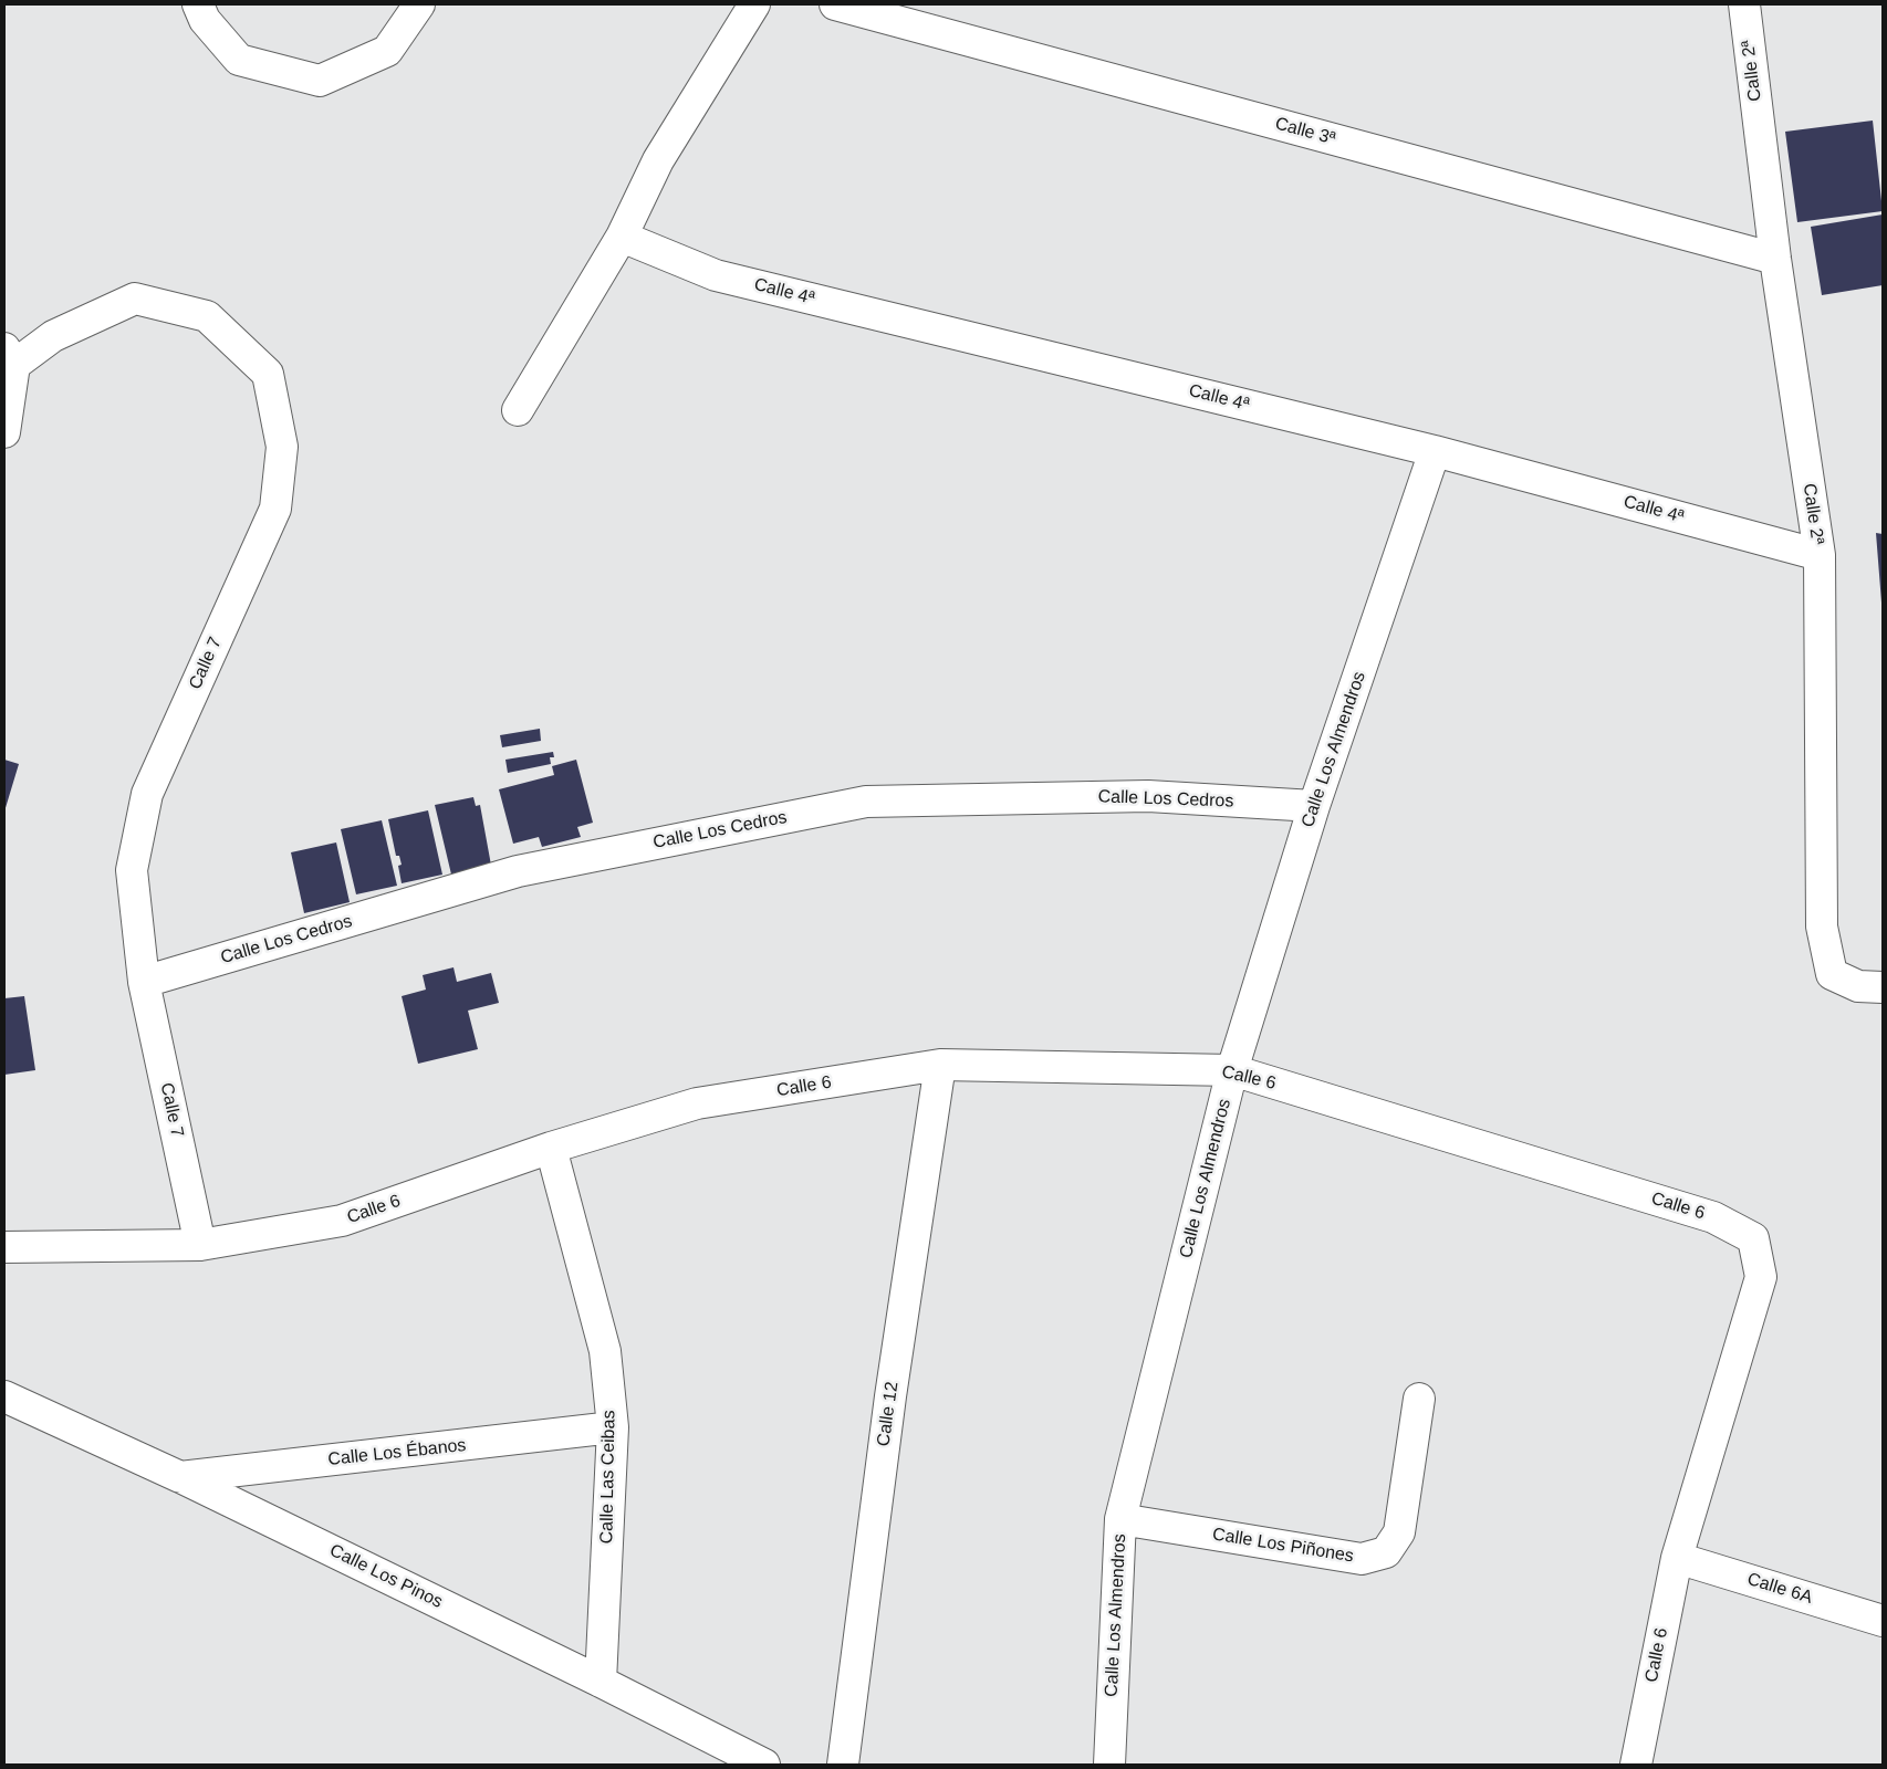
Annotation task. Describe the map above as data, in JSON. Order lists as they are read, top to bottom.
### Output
{
  "streets": {
    "street": [
      "Calle 2ª",
      "Calle 3ª",
      "Calle 4ª",
      "Calle 7",
      "Calle Los Almendros",
      "Calle Los Cedros",
      "Calle 6",
      "Calle 12",
      "Calle Los Ébanos",
      "Calle Las Ceibas",
      "Calle Los Piñones",
      "Calle Los Pinos",
      "Calle 6A"
    ]
  },
  "crossings": [
    ["Calle 2ª", "Calle 3ª"],
    ["Calle 2ª", "Calle 4ª"],
    ["Calle 4ª", "Calle Los Almendros"],
    ["Calle 7", "Calle Los Cedros"],
    ["Calle 7", "Calle 6"],
    ["Calle Los Almendros", "Calle Los Cedros"],
    ["Calle Los Almendros", "Calle 6"],
    ["Calle Los Almendros", "Calle Los Piñones"],
    ["Calle 6", "Calle 12"],
    ["Calle 6", "Calle Las Ceibas"],
    ["Calle 6", "Calle 6A"],
    ["Calle Los Ébanos", "Calle Las Ceibas"],
    ["Calle Los Ébanos", "Calle Los Pinos"],
    ["Calle Las Ceibas", "Calle Los Pinos"]
  ]
}
